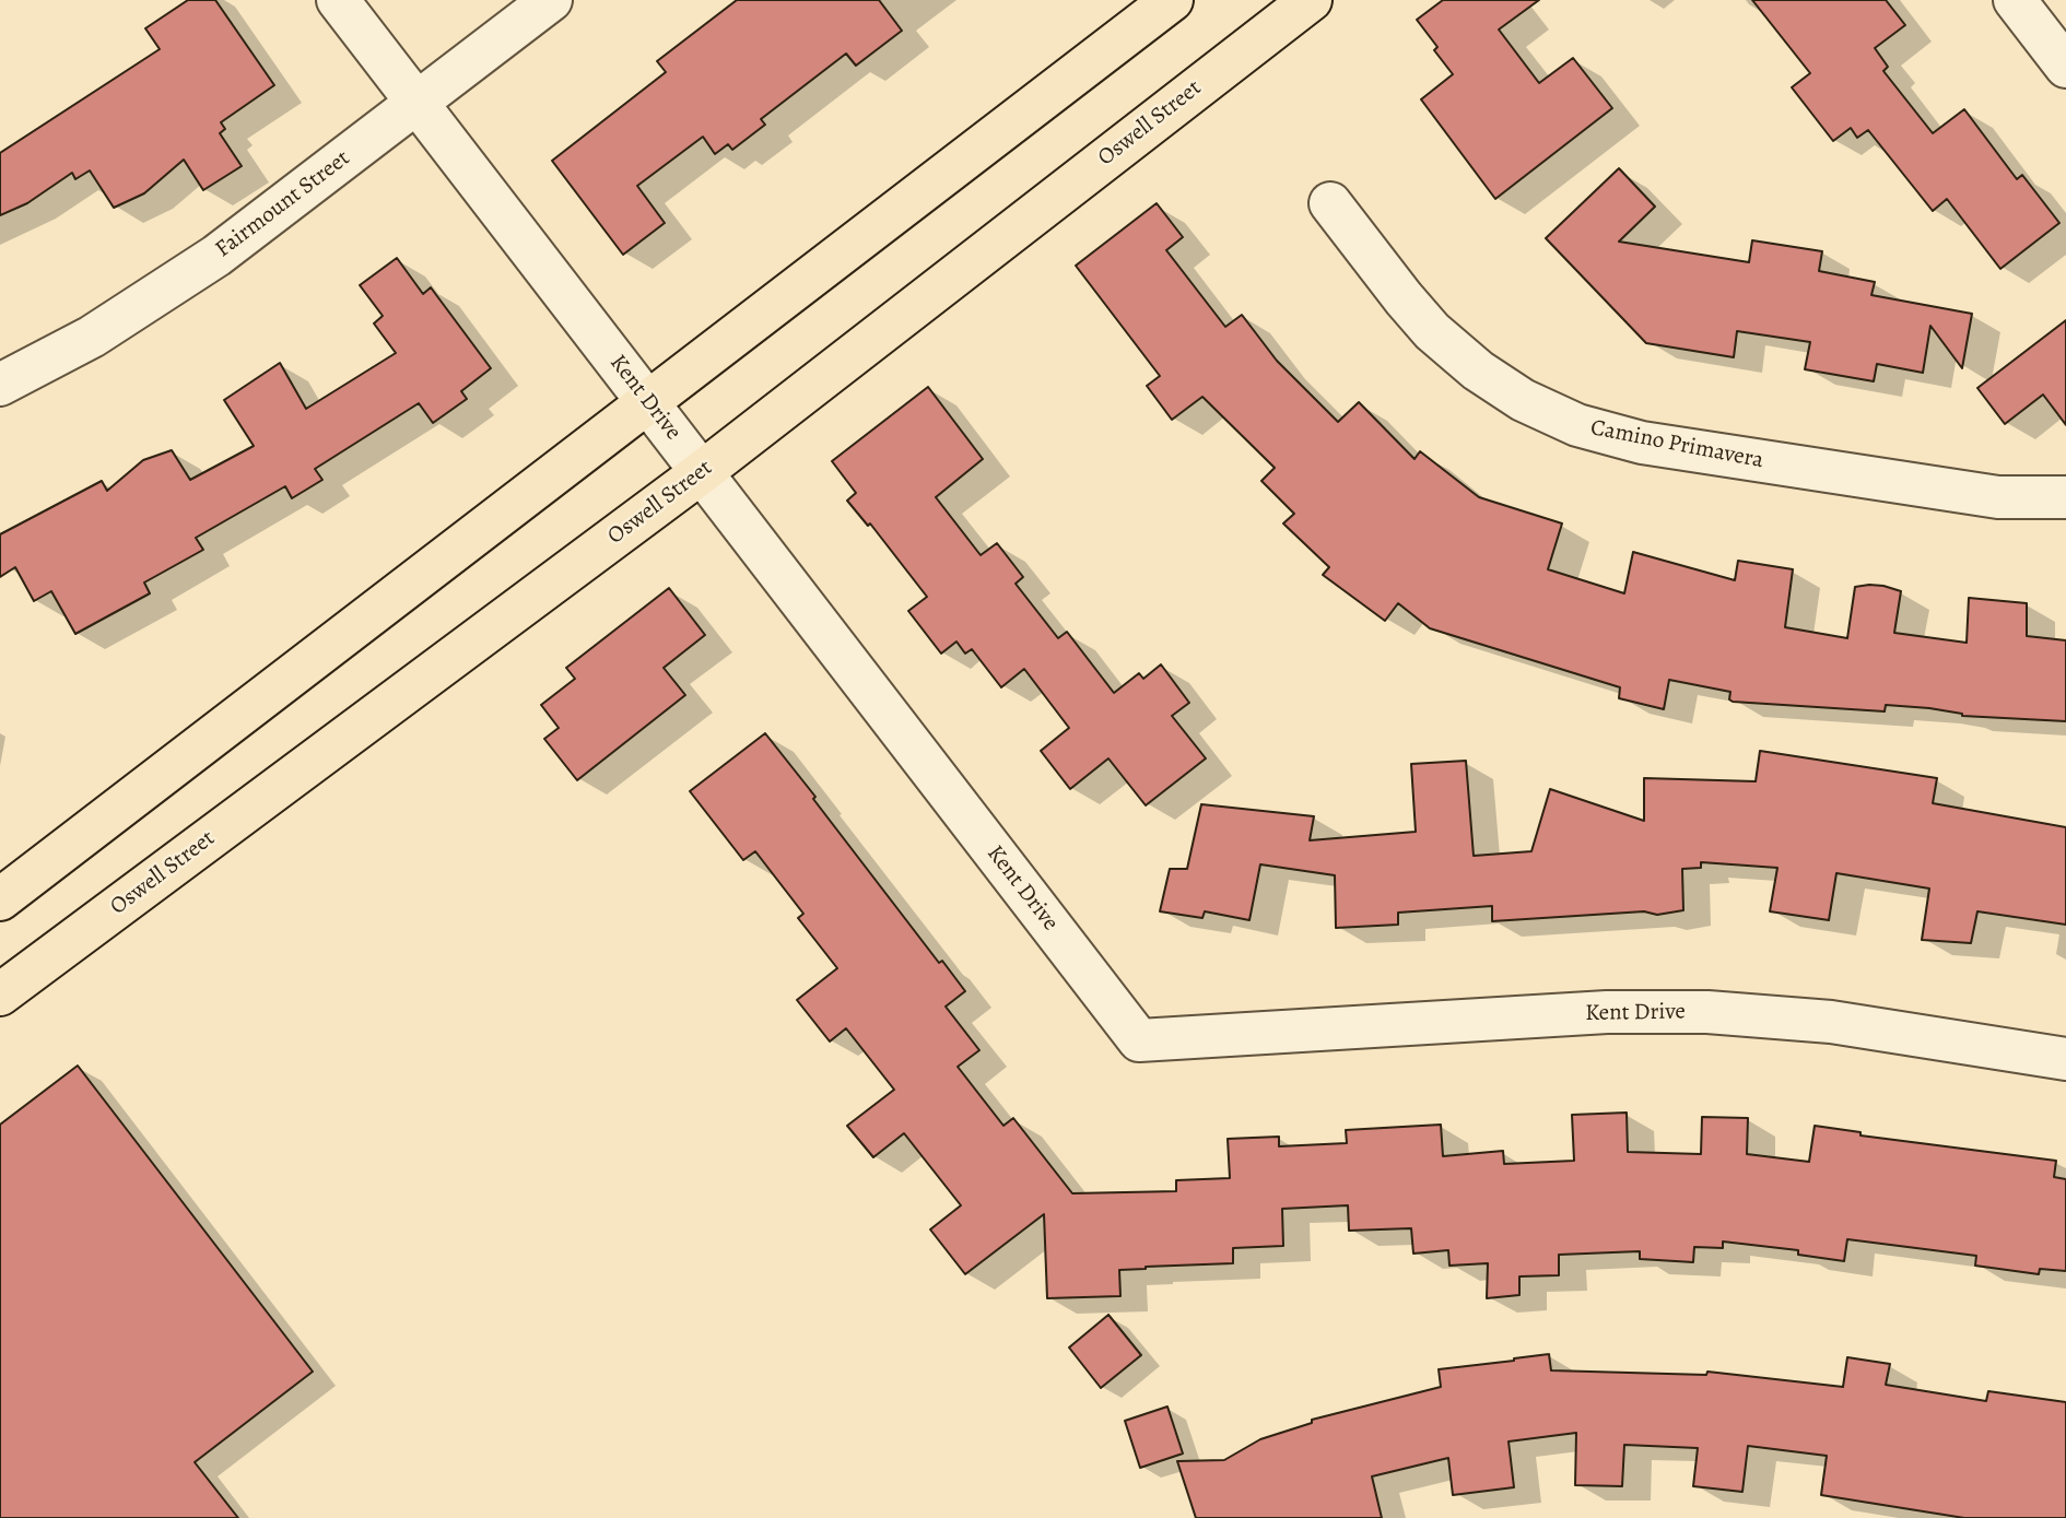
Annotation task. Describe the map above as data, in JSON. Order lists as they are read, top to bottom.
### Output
{
  "streets": {
    "main road": ["Oswell Street"],
    "street": ["Fairmount Street", "Kent Drive", "Camino Primavera"]
  },
  "crossings": [
    ["Oswell Street", "Kent Drive"],
    ["Fairmount Street", "Kent Drive"]
  ]
}
